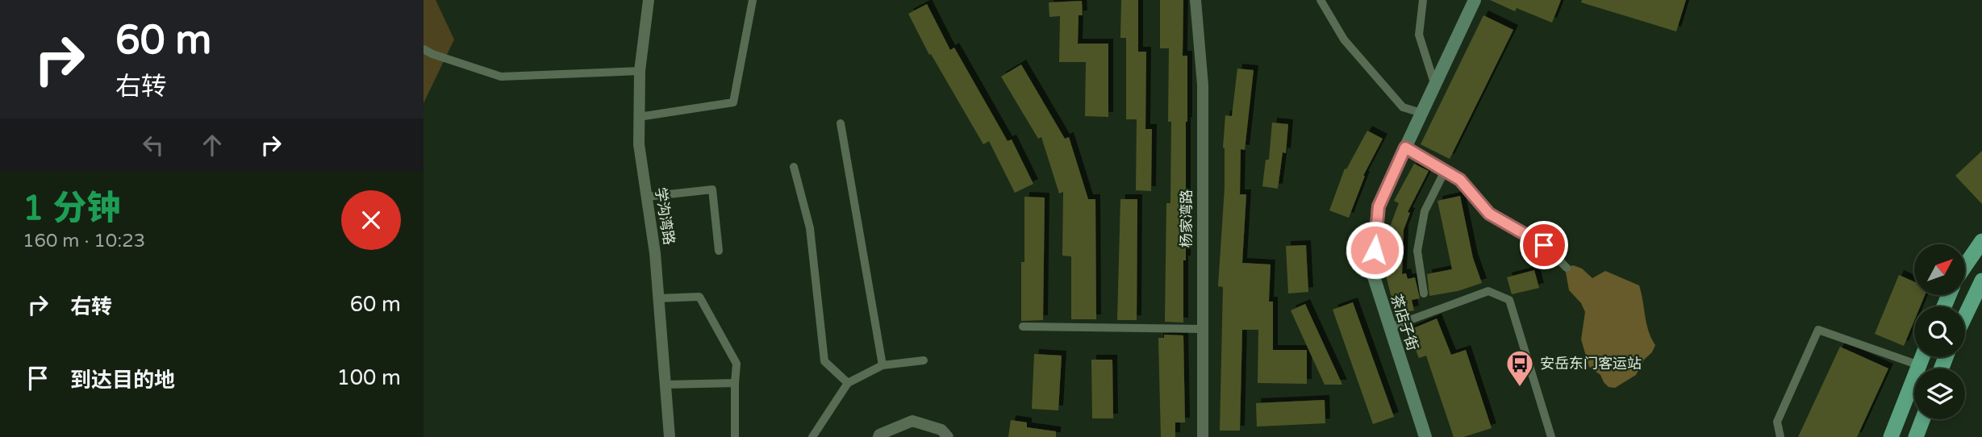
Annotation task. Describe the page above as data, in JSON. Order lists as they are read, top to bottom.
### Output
{
  "streets": {
    "main road": ["茶店子街"],
    "street": ["学沟湾路", "杨家湾路"]
  },
  "places": {
    "bus stop": ["安岳东门客运站"]
  },
  "north": "top right",
  "page": {
    "turn": ["60 m", "右转"],
    "heading": ["1 分钟", "160 m · 10:23"],
    "list": [
      {
        "name": "右转",
        "value": "60 m"
      },
      {
        "name": "到达目的地",
        "value": "100 m"
      }
    ]
  }
}
